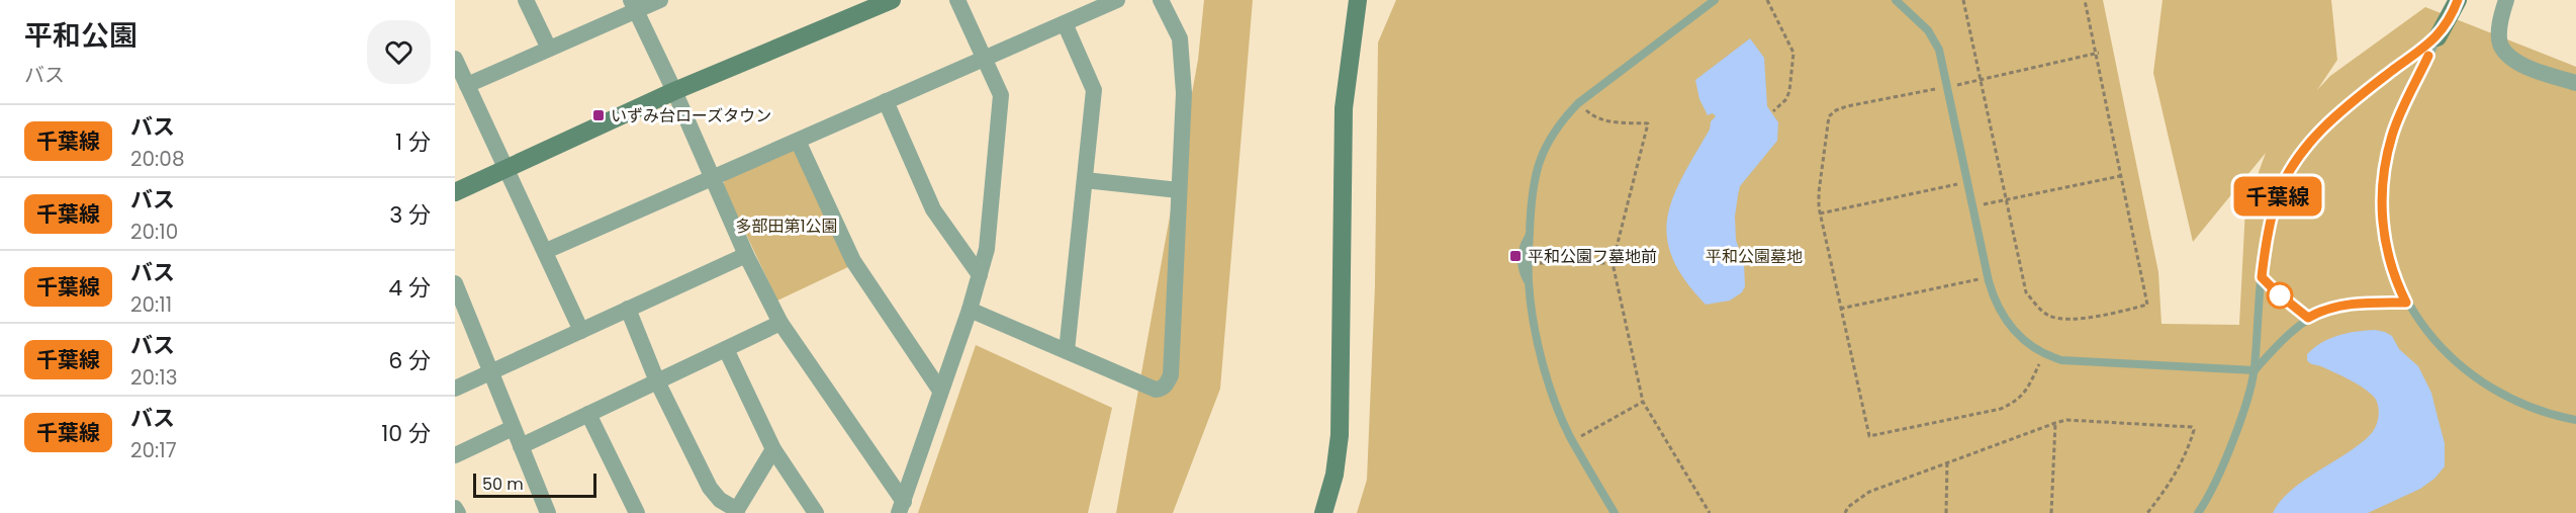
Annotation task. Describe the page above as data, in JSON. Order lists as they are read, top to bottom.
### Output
{
  "parks": ["多部田第1公園", "平和公園墓地"],
  "places": {
    "transit": ["いずみ台ローズタウン", "平和公園フ墓地前"]
  },
  "lines": ["bus line 千葉線"],
  "scale_bar": "50 m",
  "page": {
    "heading": ["平和公園", "バス"],
    "on_map": "千葉線",
    "list": [
      {
        "mark": "千葉線",
        "name": "バス",
        "note": "20:08",
        "value": "1 分"
      },
      {
        "mark": "千葉線",
        "name": "バス",
        "note": "20:10",
        "value": "3 分"
      },
      {
        "mark": "千葉線",
        "name": "バス",
        "note": "20:11",
        "value": "4 分"
      },
      {
        "mark": "千葉線",
        "name": "バス",
        "note": "20:13",
        "value": "6 分"
      },
      {
        "mark": "千葉線",
        "name": "バス",
        "note": "20:17",
        "value": "10 分"
      }
    ],
    "scale": "50 m"
  }
}
